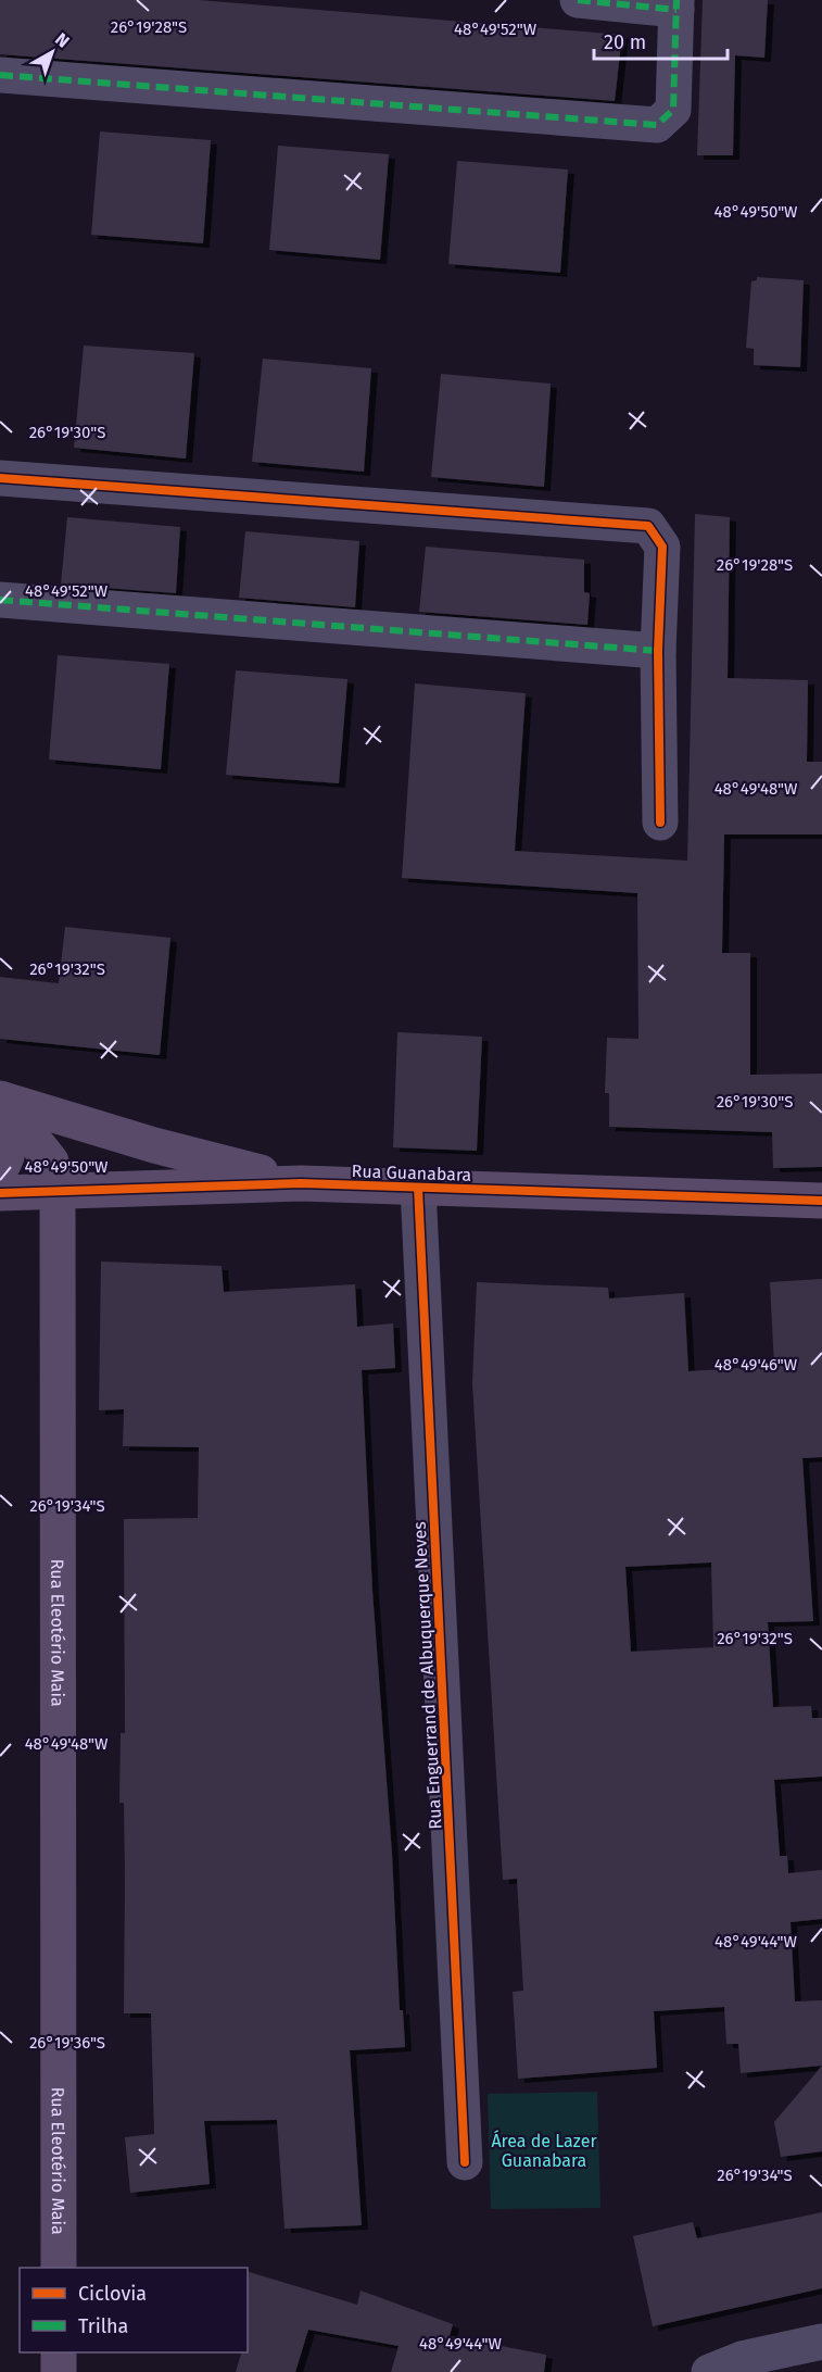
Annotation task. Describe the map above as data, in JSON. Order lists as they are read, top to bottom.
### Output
{
  "streets": {
    "main road": ["Rua Guanabara", "Rua Eleotério Maia"],
    "street": ["Rua Enguerrand de Albuquerque Neves"]
  },
  "crossings": [
    ["Rua Guanabara", "Rua Eleotério Maia"],
    ["Rua Guanabara", "Rua Enguerrand de Albuquerque Neves"]
  ],
  "parks": ["Área de Lazer Guanabara"],
  "legend": ["Ciclovia", "Trilha"],
  "scale_bar": "20 m",
  "north": "top right",
  "coordinates": [
    "26°19'28\"S",
    "48°49'52\"W",
    "48°49'50\"W",
    "26°19'30\"S",
    "48°49'48\"W",
    "26°19'32\"S",
    "48°49'46\"W",
    "26°19'34\"S",
    "48°49'44\"W",
    "26°19'36\"S"
  ]
}
